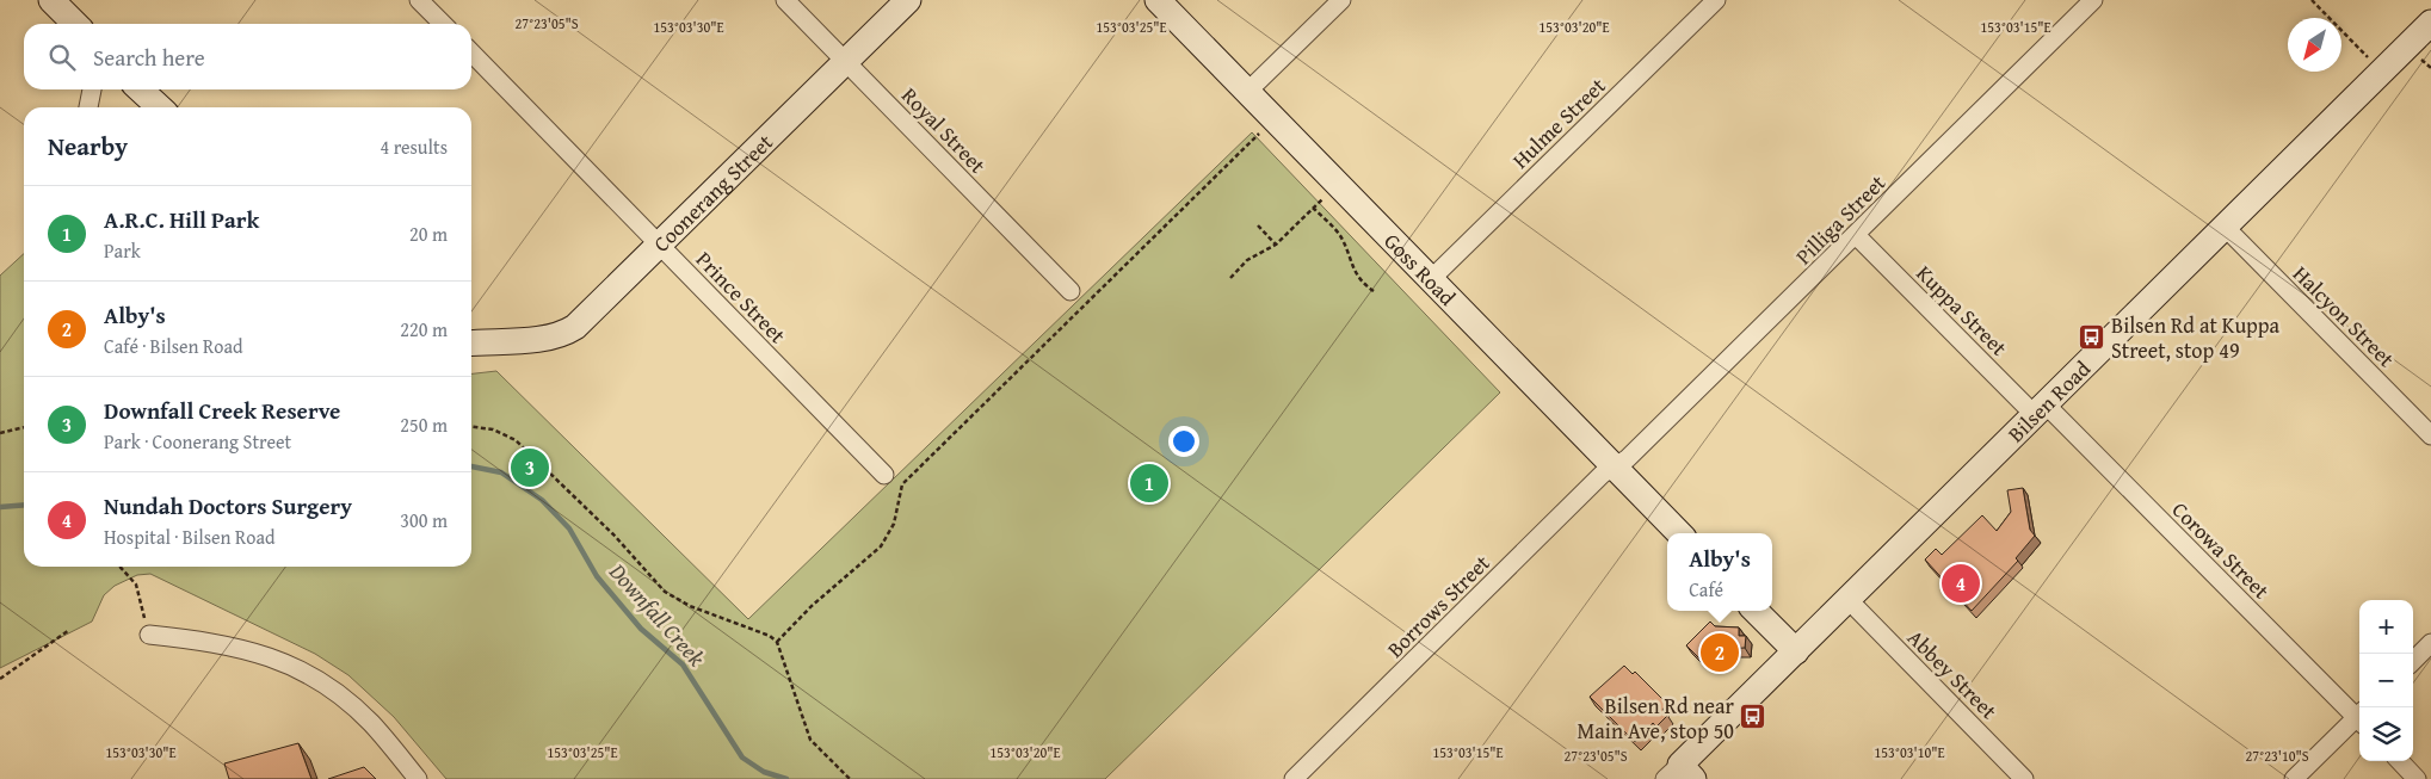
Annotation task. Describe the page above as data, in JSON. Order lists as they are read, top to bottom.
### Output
{
  "streets": {
    "street": [
      "Hulme Street",
      "Royal Street",
      "Coonerang Street",
      "Pilliga Street",
      "Goss Road",
      "Prince Street",
      "Kuppa Street",
      "Halcyon Street",
      "Bilsen Road",
      "Corowa Street",
      "Borrows Street",
      "Abbey Street"
    ]
  },
  "crossings": [
    ["Hulme Street", "Goss Road"],
    ["Royal Street", "Coonerang Street"],
    ["Coonerang Street", "Prince Street"],
    ["Pilliga Street", "Goss Road"],
    ["Pilliga Street", "Kuppa Street"],
    ["Pilliga Street", "Borrows Street"],
    ["Goss Road", "Borrows Street"],
    ["Kuppa Street", "Bilsen Road"],
    ["Kuppa Street", "Corowa Street"],
    ["Halcyon Street", "Bilsen Road"],
    ["Bilsen Road", "Corowa Street"],
    ["Bilsen Road", "Abbey Street"]
  ],
  "water": ["Downfall Creek"],
  "places": {
    "bus stop": ["Bilsen Rd at Kuppa Street, stop 49", "Bilsen Rd near Main Ave, stop 50"]
  },
  "north": "bottom left",
  "page": {
    "search": "Search here",
    "heading": ["Nearby", "4 results"],
    "list": [
      {
        "mark": "1",
        "name": "A.R.C. Hill Park",
        "note": "Park",
        "value": "20 m"
      },
      {
        "mark": "2",
        "name": "Alby's",
        "note": "Café · Bilsen Road",
        "value": "220 m"
      },
      {
        "mark": "3",
        "name": "Downfall Creek Reserve",
        "note": "Park · Coonerang Street",
        "value": "250 m"
      },
      {
        "mark": "4",
        "name": "Nundah Doctors Surgery",
        "note": "Hospital · Bilsen Road",
        "value": "300 m"
      }
    ],
    "pins": [
      "3",
      "1",
      "4",
      "2"
    ],
    "popup": ["Alby's", "Café"],
    "map_buttons": ["+", "−"]
  },
  "coordinates": [
    "27°23'05\"S",
    "153°03'30\"E",
    "153°03'25\"E",
    "153°03'15\"E",
    "153°03'20\"E",
    "153°03'10\"E",
    "27°23'10\"S"
  ]
}
